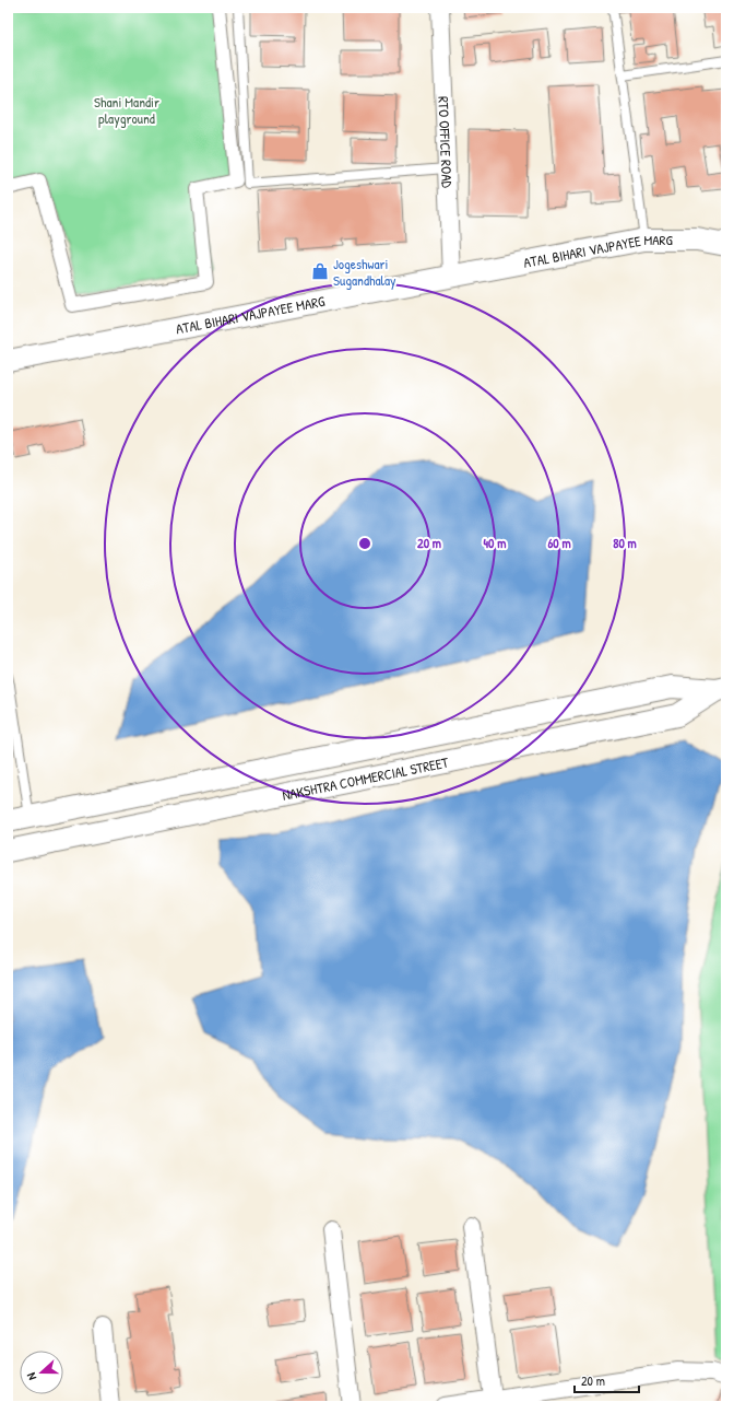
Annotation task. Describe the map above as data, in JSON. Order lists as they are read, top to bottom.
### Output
{
  "streets": {
    "street": ["RTO OFFICE ROAD", "ATAL BIHARI VAJPAYEE MARG", "NAKSHTRA COMMERCIAL STREET"]
  },
  "crossings": [
    ["RTO OFFICE ROAD", "ATAL BIHARI VAJPAYEE MARG"]
  ],
  "parks": ["Shani Mandir playground"],
  "places": {
    "shop": ["Jogeshwari Sugandhalay"]
  },
  "scale_bar": "20 m",
  "north": "left",
  "rings": [
    "20 m",
    "40 m",
    "60 m",
    "80 m"
  ]
}
